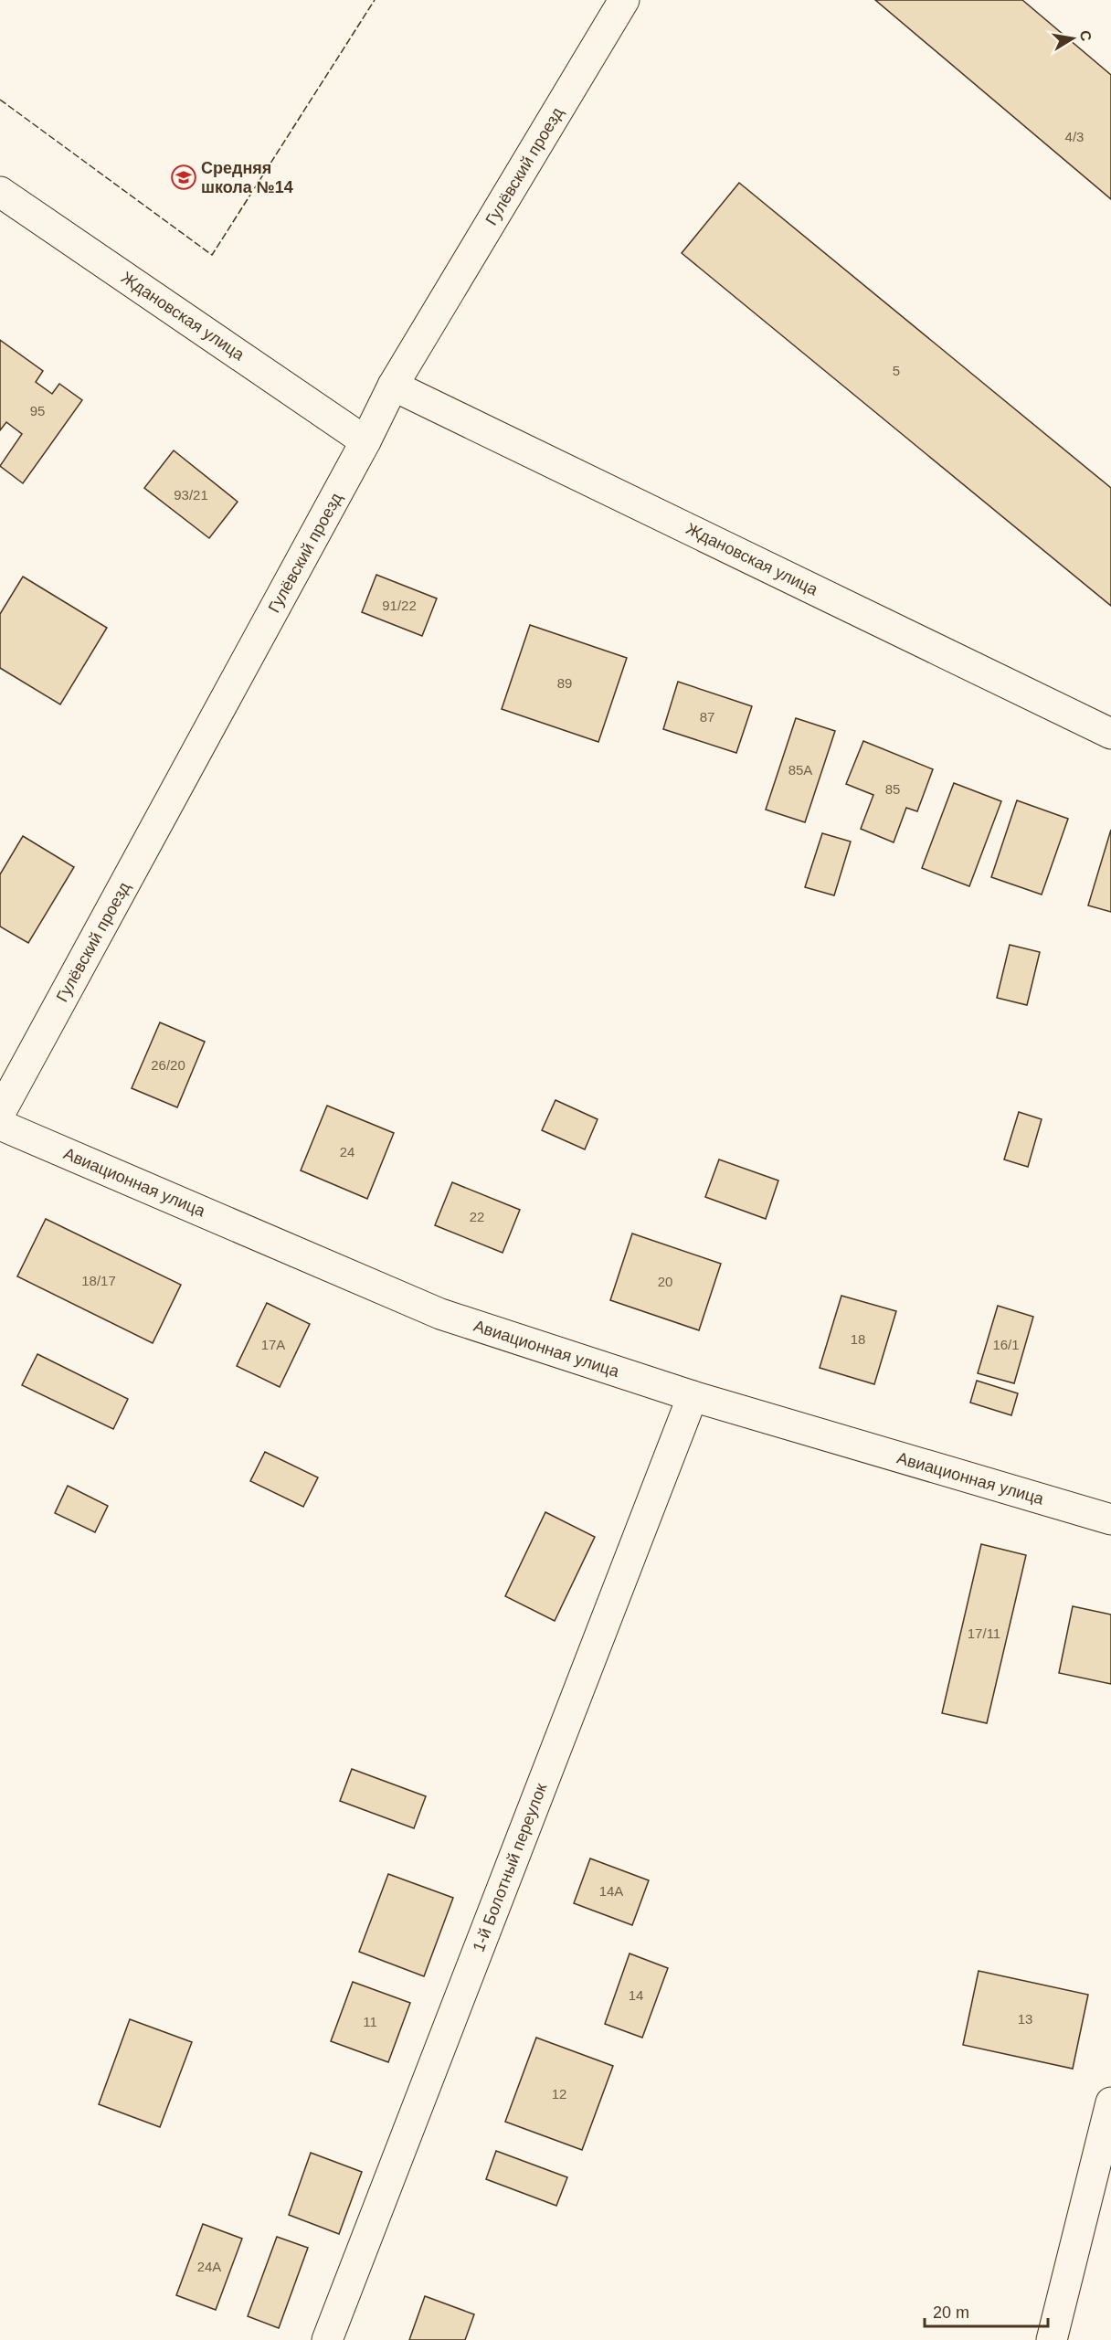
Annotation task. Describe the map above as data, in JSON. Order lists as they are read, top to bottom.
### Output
{
  "streets": {
    "street": [
      "Гулёвский проезд",
      "Ждановская улица",
      "Авиационная улица",
      "1-й Болотный переулок"
    ]
  },
  "crossings": [
    ["Гулёвский проезд", "Ждановская улица"],
    ["Авиационная улица", "1-й Болотный переулок"]
  ],
  "places": {
    "school or university": ["Средняя школа №14"]
  },
  "house_numbers": [
    "4/3",
    "5",
    "95",
    "93/21",
    "91/22",
    "89",
    "87",
    "85А",
    "85",
    "26/20",
    "24",
    "22",
    "18/17",
    "20",
    "18",
    "17А",
    "16/1",
    "17/11",
    "14А",
    "14",
    "13",
    "11",
    "12",
    "24А"
  ],
  "scale_bar": "20 m",
  "north": "right"
}
